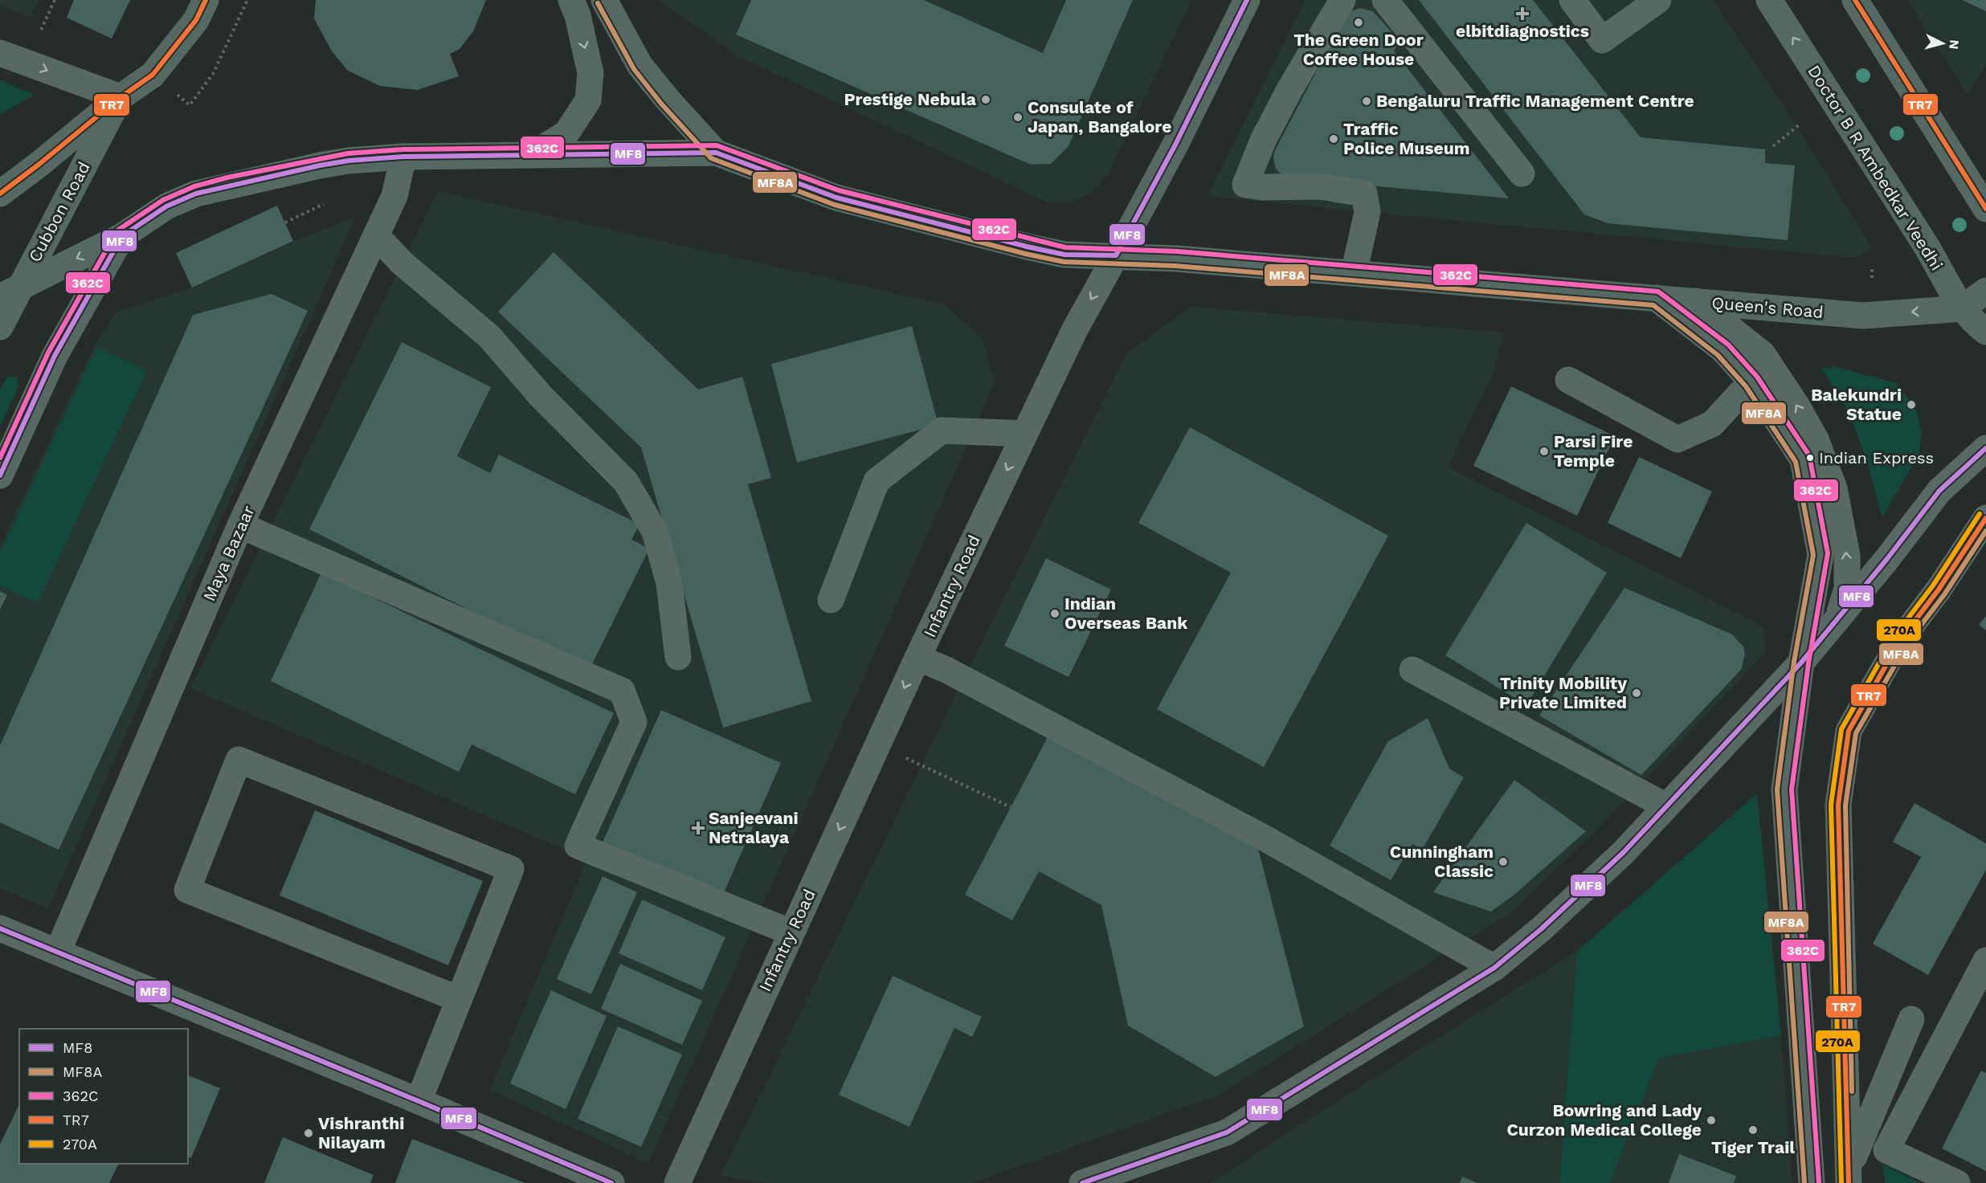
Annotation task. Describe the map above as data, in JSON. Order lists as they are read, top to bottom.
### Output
{
  "streets": {
    "main road": [
      "Doctor B R Ambedkar Veedhi",
      "Cubbon Road",
      "Queen's Road",
      "Infantry Road"
    ],
    "street": ["Maya Bazaar"]
  },
  "crossings": [
    ["Doctor B R Ambedkar Veedhi", "Queen's Road"],
    ["Cubbon Road", "Queen's Road"],
    ["Queen's Road", "Maya Bazaar"],
    ["Queen's Road", "Infantry Road"]
  ],
  "one_way": ["Infantry Road"],
  "places": {
    "health": ["elbitdiagnostics", "Sanjeevani Netralaya"],
    "other": [
      "The Green Door Coffee House",
      "Prestige Nebula",
      "Bengaluru Traffic Management Centre",
      "Consulate of Japan, Bangalore",
      "Traffic Police Museum",
      "Balekundri Statue",
      "Parsi Fire Temple",
      "Indian Express",
      "Indian Overseas Bank",
      "Trinity Mobility Private Limited",
      "Cunningham Classic",
      "Bowring and Lady Curzon Medical College",
      "Tiger Trail",
      "Vishranthi Nilayam"
    ]
  },
  "lines": [
    "transit line MF8",
    "transit line TR7",
    "transit line MF8A",
    "transit line 362C",
    "transit line 270A"
  ],
  "legend": [
    "MF8",
    "MF8A",
    "362C",
    "TR7",
    "270A"
  ],
  "north": "right"
}
